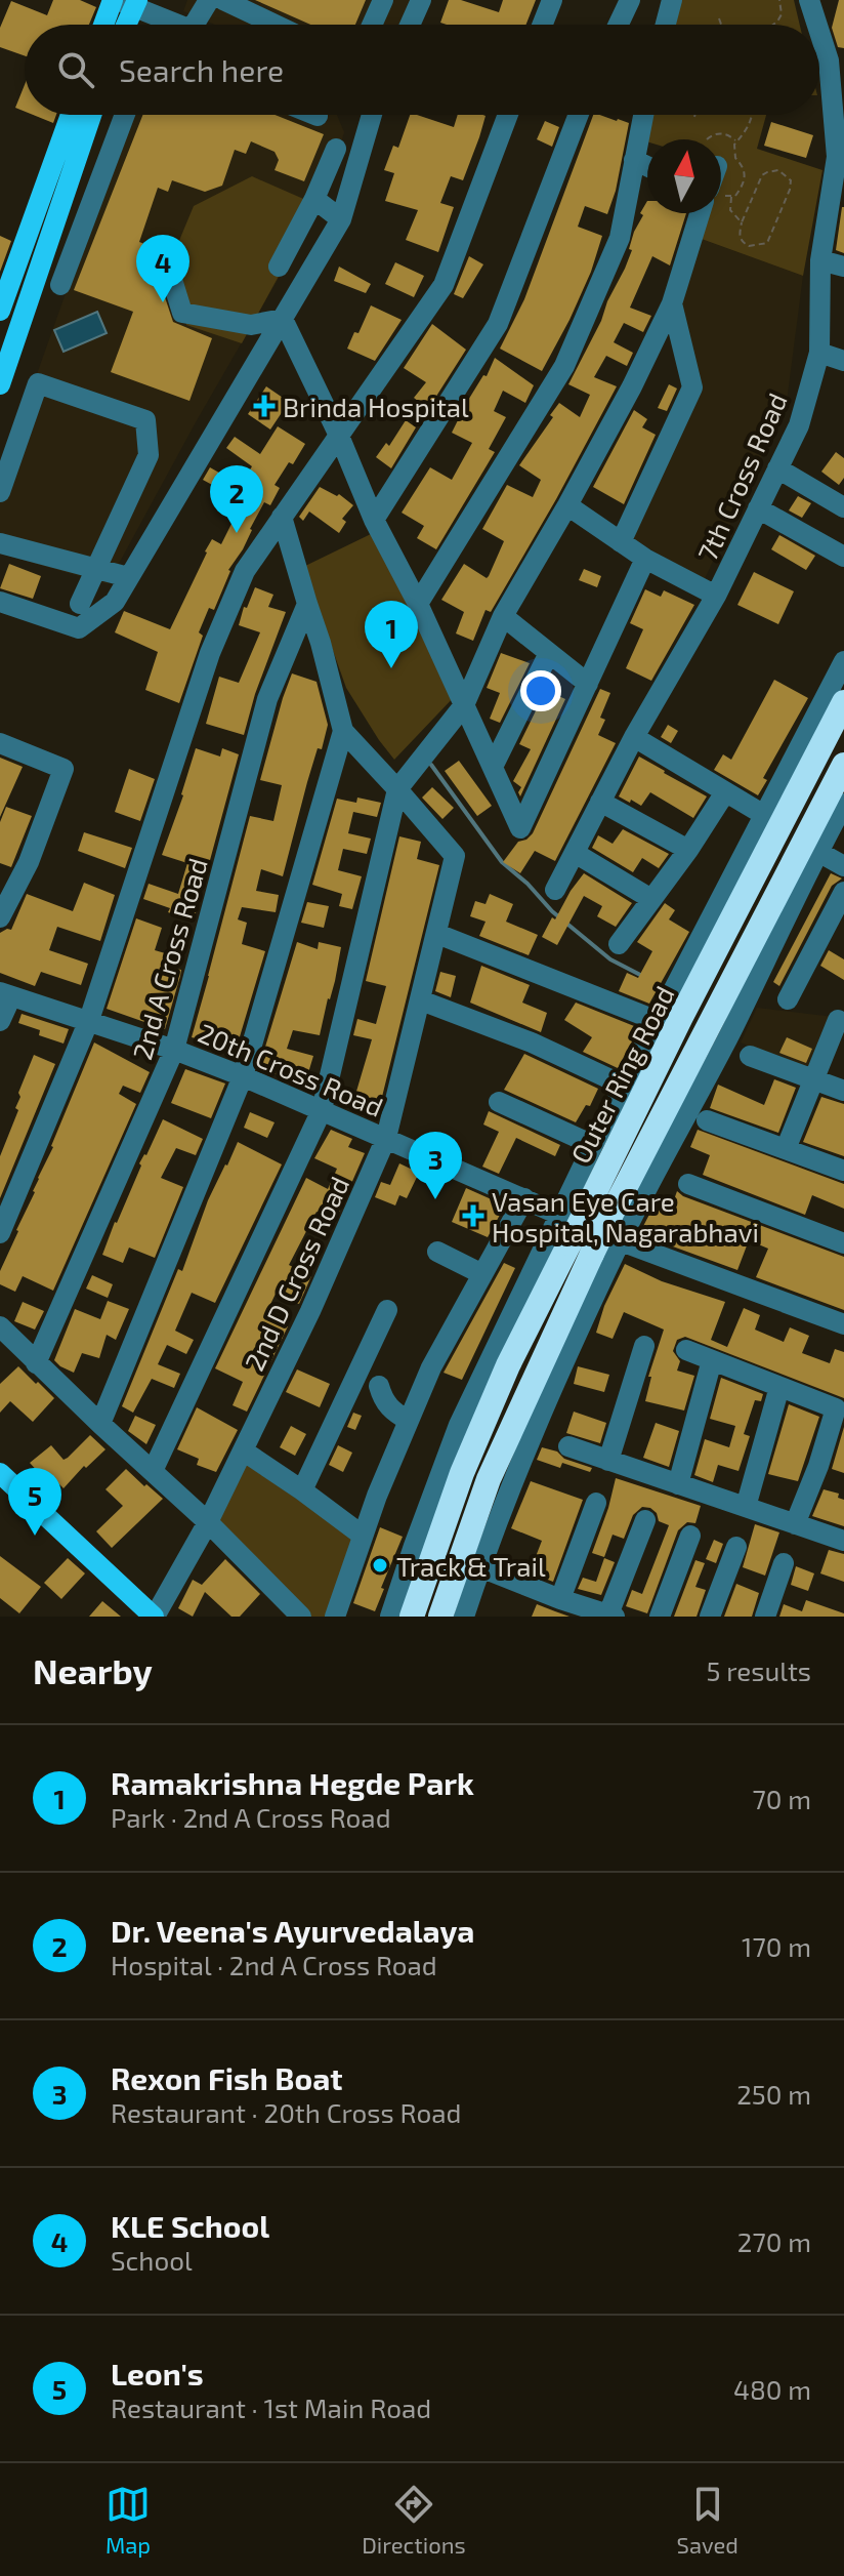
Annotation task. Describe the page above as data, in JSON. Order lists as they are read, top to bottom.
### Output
{
  "streets": {
    "highway": ["Outer Ring Road"],
    "street": [
      "7th Cross Road",
      "2nd A Cross Road",
      "20th Cross Road",
      "2nd D Cross Road"
    ]
  },
  "crossings": [
    ["2nd A Cross Road", "20th Cross Road"],
    ["20th Cross Road", "2nd D Cross Road"]
  ],
  "places": {
    "health": ["Brinda Hospital", "Vasan Eye Care Hospital, Nagarabhavi"],
    "other": ["Track & Trail"]
  },
  "north": "top",
  "page": {
    "search": "Search here",
    "pins": [
      "4",
      "2",
      "1",
      "3",
      "5"
    ],
    "heading": ["Nearby", "5 results"],
    "list": [
      {
        "mark": "1",
        "name": "Ramakrishna Hegde Park",
        "note": "Park · 2nd A Cross Road",
        "value": "70 m"
      },
      {
        "mark": "2",
        "name": "Dr. Veena's Ayurvedalaya",
        "note": "Hospital · 2nd A Cross Road",
        "value": "170 m"
      },
      {
        "mark": "3",
        "name": "Rexon Fish Boat",
        "note": "Restaurant · 20th Cross Road",
        "value": "250 m"
      },
      {
        "mark": "4",
        "name": "KLE School",
        "note": "School",
        "value": "270 m"
      },
      {
        "mark": "5",
        "name": "Leon's",
        "note": "Restaurant · 1st Main Road",
        "value": "480 m"
      }
    ],
    "nav": ["Map", "Directions", "Saved"]
  }
}
